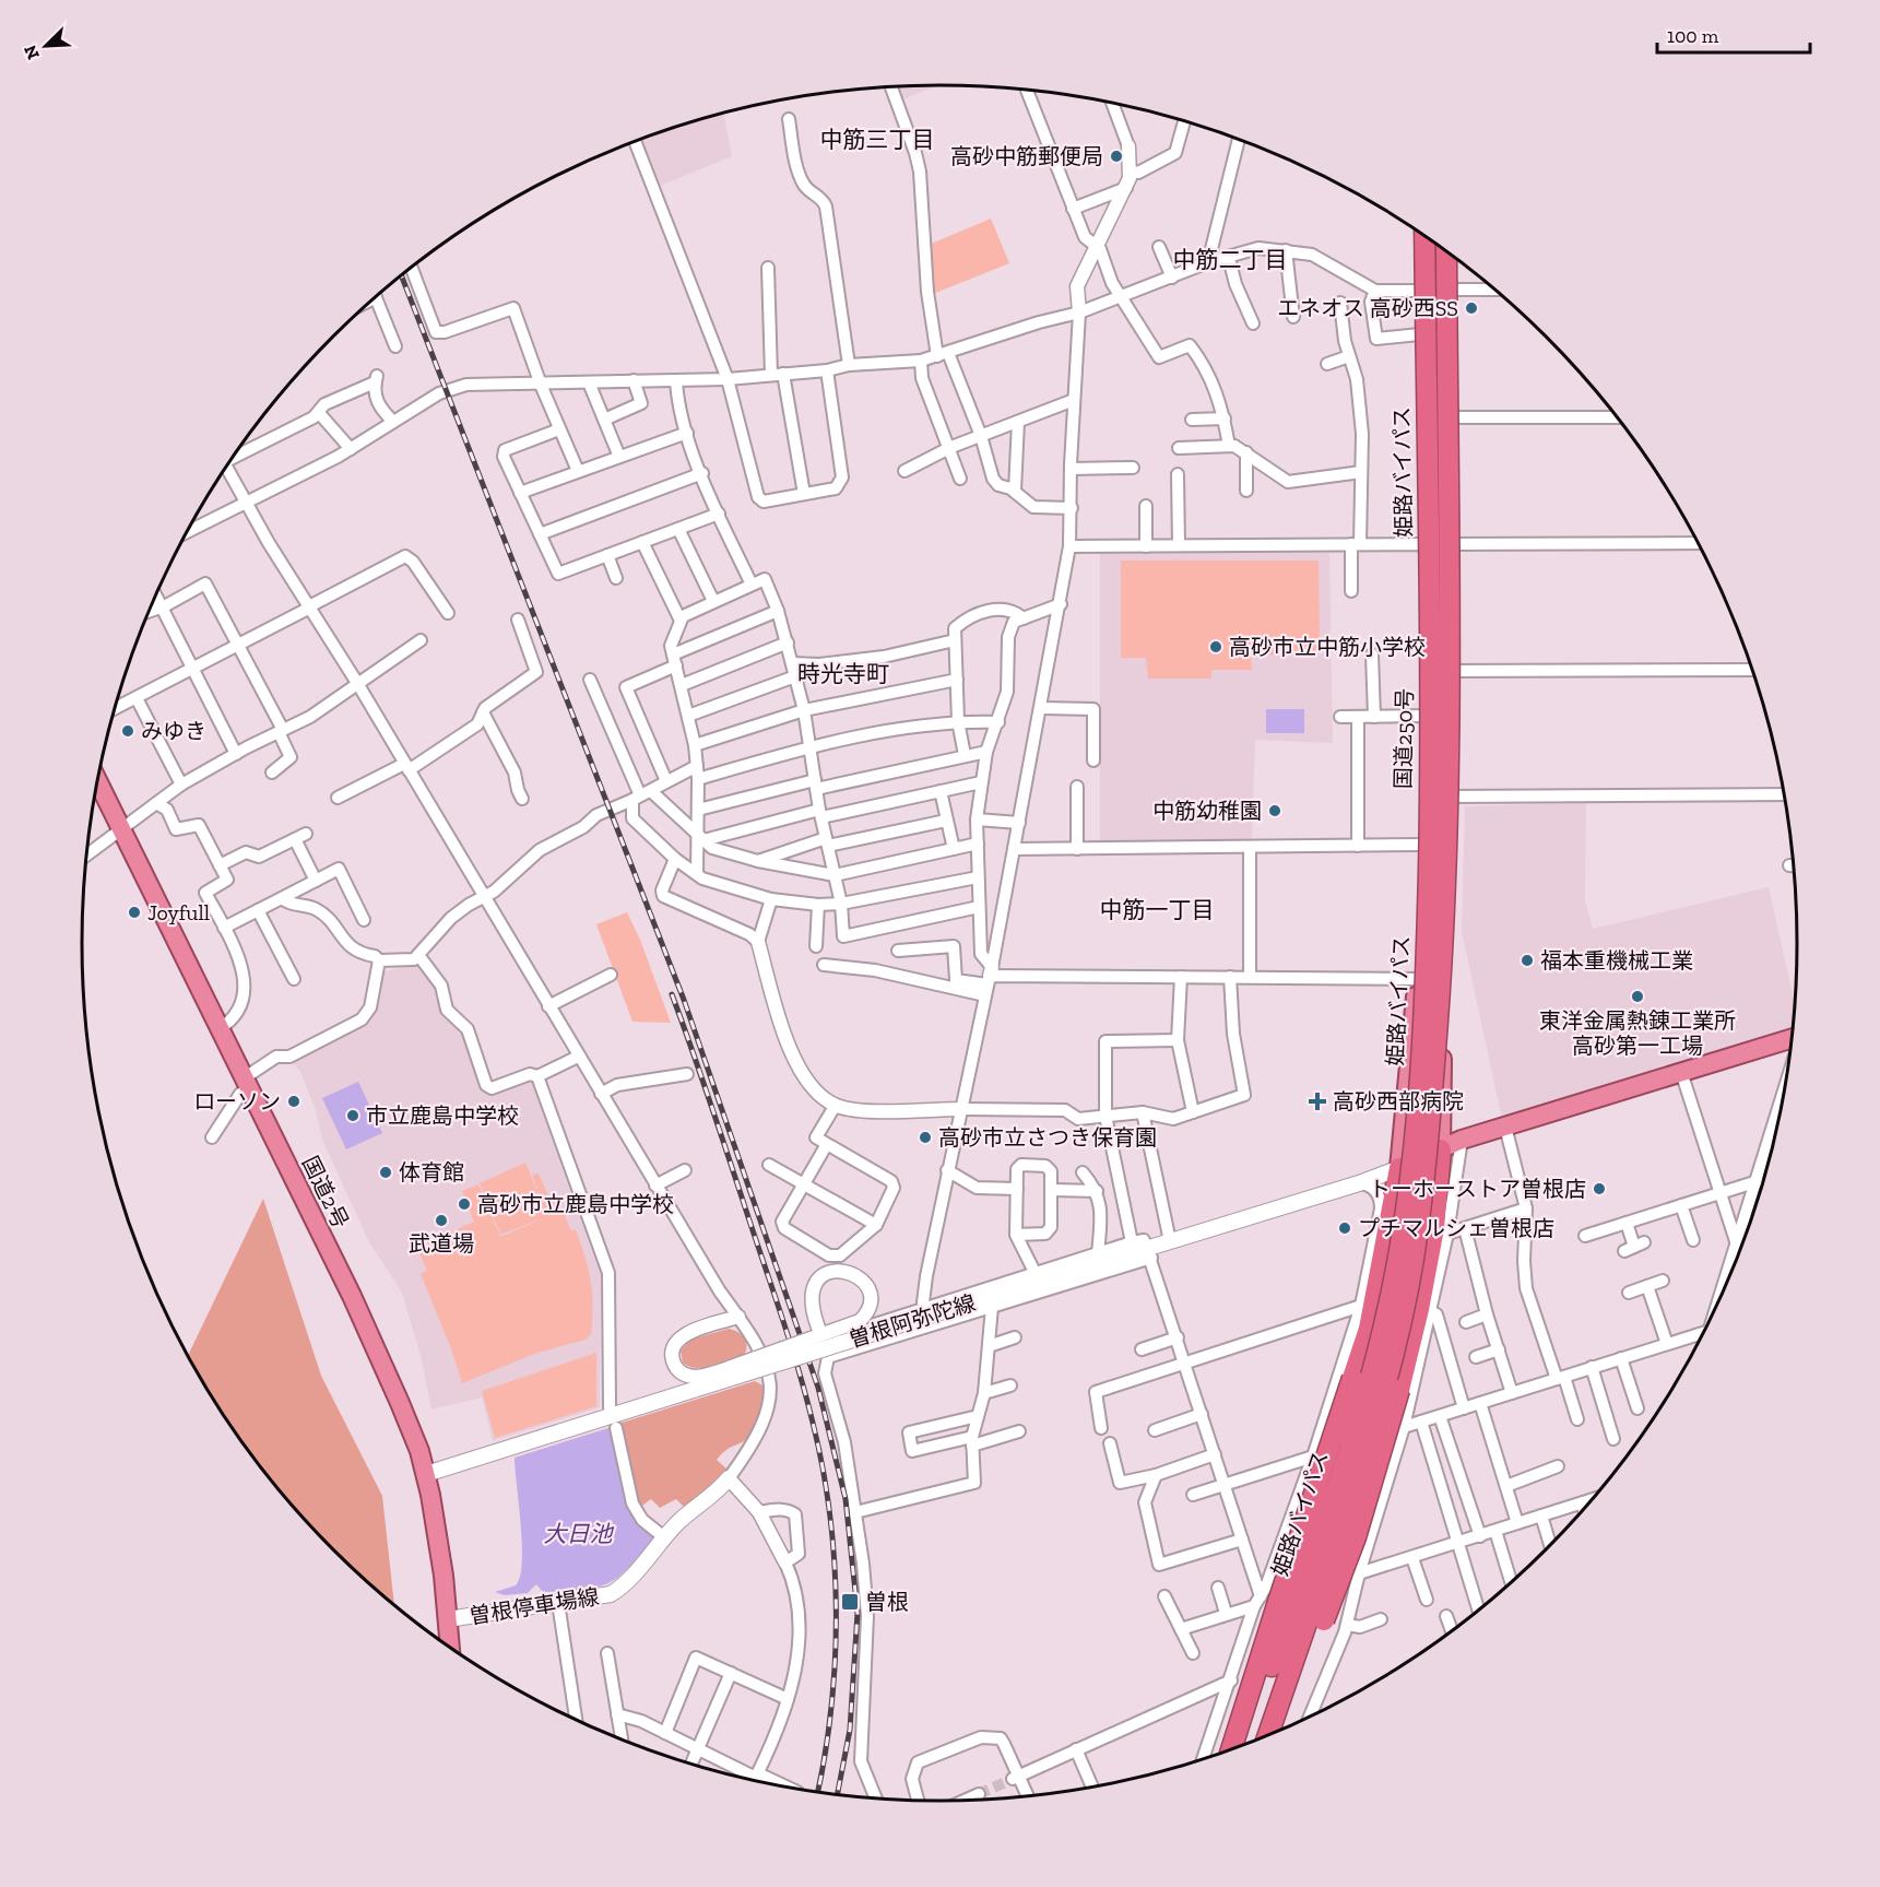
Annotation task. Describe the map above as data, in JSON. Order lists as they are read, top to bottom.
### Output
{
  "streets": {
    "highway": ["姫路バイパス", "国道250号", "国道2号"],
    "main road": ["曽根阿弥陀線", "曽根停車場線"]
  },
  "crossings": [
    ["国道250号", "曽根阿弥陀線"],
    ["国道2号", "曽根阿弥陀線"],
    ["国道2号", "曽根停車場線"]
  ],
  "districts": [
    "中筋三丁目",
    "中筋二丁目",
    "時光寺町",
    "中筋一丁目"
  ],
  "water": ["大日池"],
  "places": {
    "other": [
      "高砂中筋郵便局",
      "エネオス 高砂西SS",
      "高砂市立中筋小学校",
      "みゆき",
      "中筋幼稚園",
      "Joyfull",
      "福本重機械工業",
      "東洋金属熱錬工業所 高砂第一工場",
      "ローソン",
      "市立鹿島中学校",
      "高砂市立さつき保育園",
      "体育館",
      "トーホーストア曽根店",
      "高砂市立鹿島中学校",
      "武道場",
      "プチマルシェ曽根店"
    ],
    "health": ["高砂西部病院"],
    "transit": ["曽根"]
  },
  "scale_bar": "100 m",
  "north": "bottom left"
}
